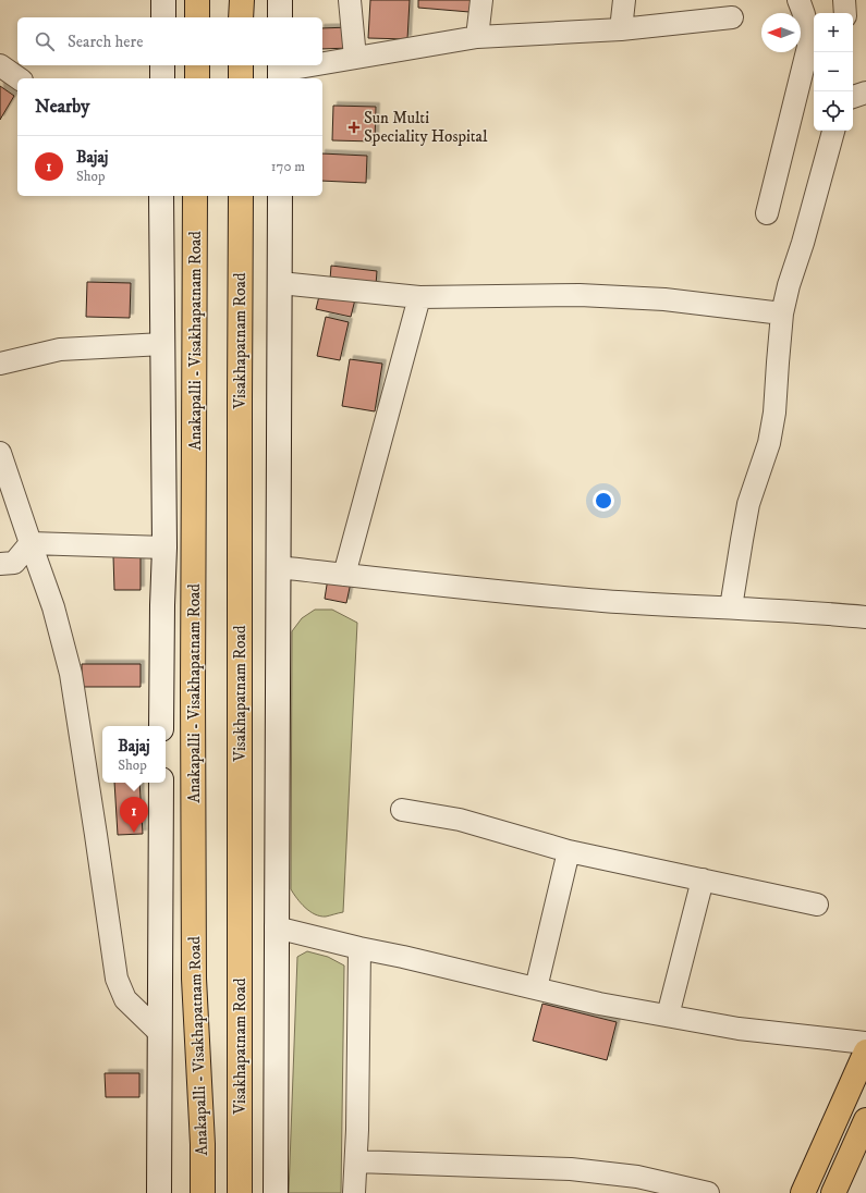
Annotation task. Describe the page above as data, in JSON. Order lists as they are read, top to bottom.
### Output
{
  "streets": {
    "main road": ["Anakapalli - Visakhapatnam Road", "Visakhapatnam Road"]
  },
  "places": {
    "health": ["Sun Multi Speciality Hospital"]
  },
  "north": "left",
  "page": {
    "map_buttons": ["+", "−"],
    "search": "Search here",
    "heading": "Nearby",
    "list": [
      {
        "mark": "1",
        "name": "Bajaj",
        "note": "Shop",
        "value": "170 m"
      }
    ],
    "popup": ["Bajaj", "Shop"],
    "pins": "1"
  }
}
